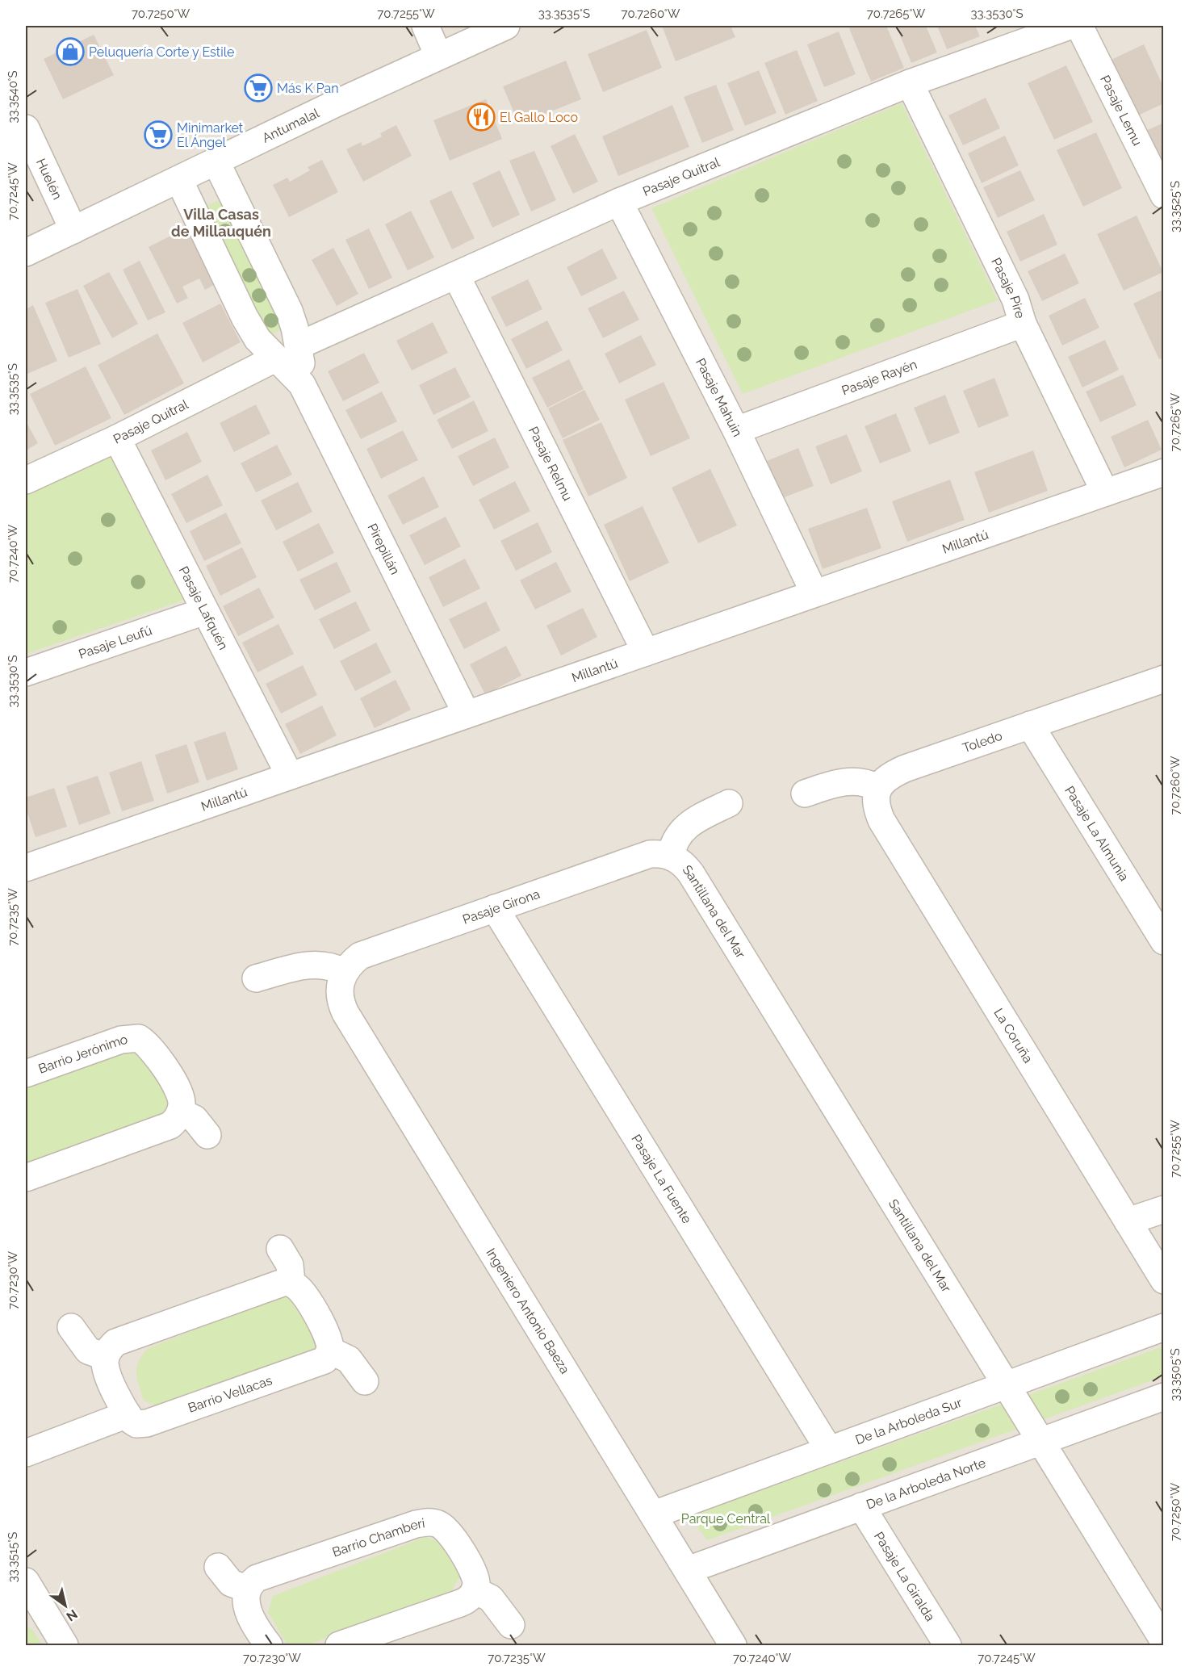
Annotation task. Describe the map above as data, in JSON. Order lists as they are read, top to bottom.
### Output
{
  "streets": {
    "street": [
      "Pasaje Lemu",
      "Antumalal",
      "Pasaje Quitral",
      "Huelén",
      "Pasaje Pire",
      "Pasaje Rayén",
      "Pasaje Mahuin",
      "Pasaje Relmu",
      "Millantú",
      "Pirepillán",
      "Pasaje Lafquén",
      "Pasaje Leufú",
      "Toledo",
      "Pasaje La Almunia",
      "Pasaje Girona",
      "Santillana del Mar",
      "La Coruña",
      "Barrio Jerónimo",
      "Pasaje La Fuente",
      "Ingeniero Antonio Baeza",
      "Barrio Vellacas",
      "De la Arboleda Sur",
      "De la Arboleda Norte",
      "Barrio Chamberi",
      "Pasaje La Giralda"
    ]
  },
  "crossings": [
    ["Antumalal", "Huelén"],
    ["Antumalal", "Pirepillán"],
    ["Pasaje Quitral", "Pasaje Pire"],
    ["Pasaje Quitral", "Pasaje Mahuin"],
    ["Pasaje Quitral", "Pasaje Relmu"],
    ["Pasaje Quitral", "Pirepillán"],
    ["Pasaje Quitral", "Pasaje Lafquén"],
    ["Pasaje Pire", "Pasaje Rayén"],
    ["Pasaje Pire", "Millantú"],
    ["Pasaje Rayén", "Pasaje Mahuin"],
    ["Pasaje Mahuin", "Millantú"],
    ["Pasaje Relmu", "Millantú"],
    ["Millantú", "Pirepillán"],
    ["Millantú", "Pasaje Lafquén"],
    ["Pasaje Lafquén", "Pasaje Leufú"],
    ["Toledo", "Pasaje La Almunia"],
    ["Toledo", "La Coruña"],
    ["Pasaje Girona", "Santillana del Mar"],
    ["Pasaje Girona", "Pasaje La Fuente"],
    ["Pasaje Girona", "Ingeniero Antonio Baeza"],
    ["Santillana del Mar", "De la Arboleda Sur"],
    ["Santillana del Mar", "De la Arboleda Norte"],
    ["Pasaje La Fuente", "De la Arboleda Sur"],
    ["Ingeniero Antonio Baeza", "De la Arboleda Sur"],
    ["Ingeniero Antonio Baeza", "De la Arboleda Norte"],
    ["De la Arboleda Norte", "Pasaje La Giralda"]
  ],
  "districts": ["Villa Casas de Millauquén"],
  "parks": ["Parque Central"],
  "places": {
    "shop": ["Peluquería Corte y Estile"],
    "supermarket": ["Más K Pan", "Minimarket El Ángel"],
    "restaurant": ["El Gallo Loco"]
  },
  "north": "bottom right",
  "coordinates": [
    "70.7250°W",
    "70.7255°W",
    "33.3535°S",
    "70.7260°W",
    "70.7265°W",
    "33.3530°S",
    "33.3540°S",
    "70.7245°W",
    "33.3525°S",
    "70.7240°W",
    "70.7235°W",
    "70.7230°W",
    "33.3505°S",
    "33.3515°S"
  ]
}
